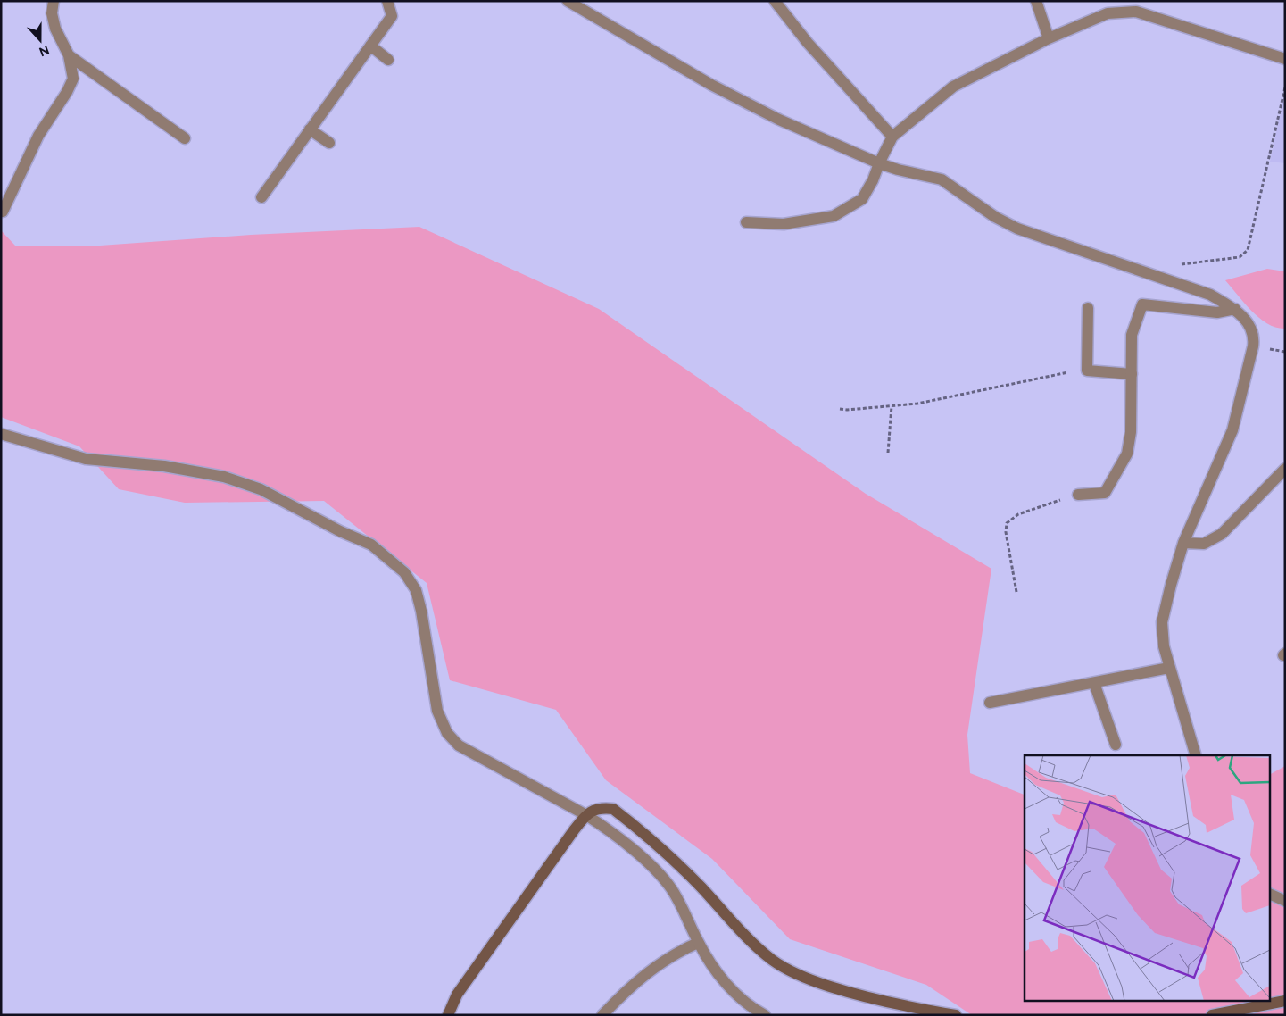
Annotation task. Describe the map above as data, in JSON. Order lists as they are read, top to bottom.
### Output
{
  "north": "bottom"
}
